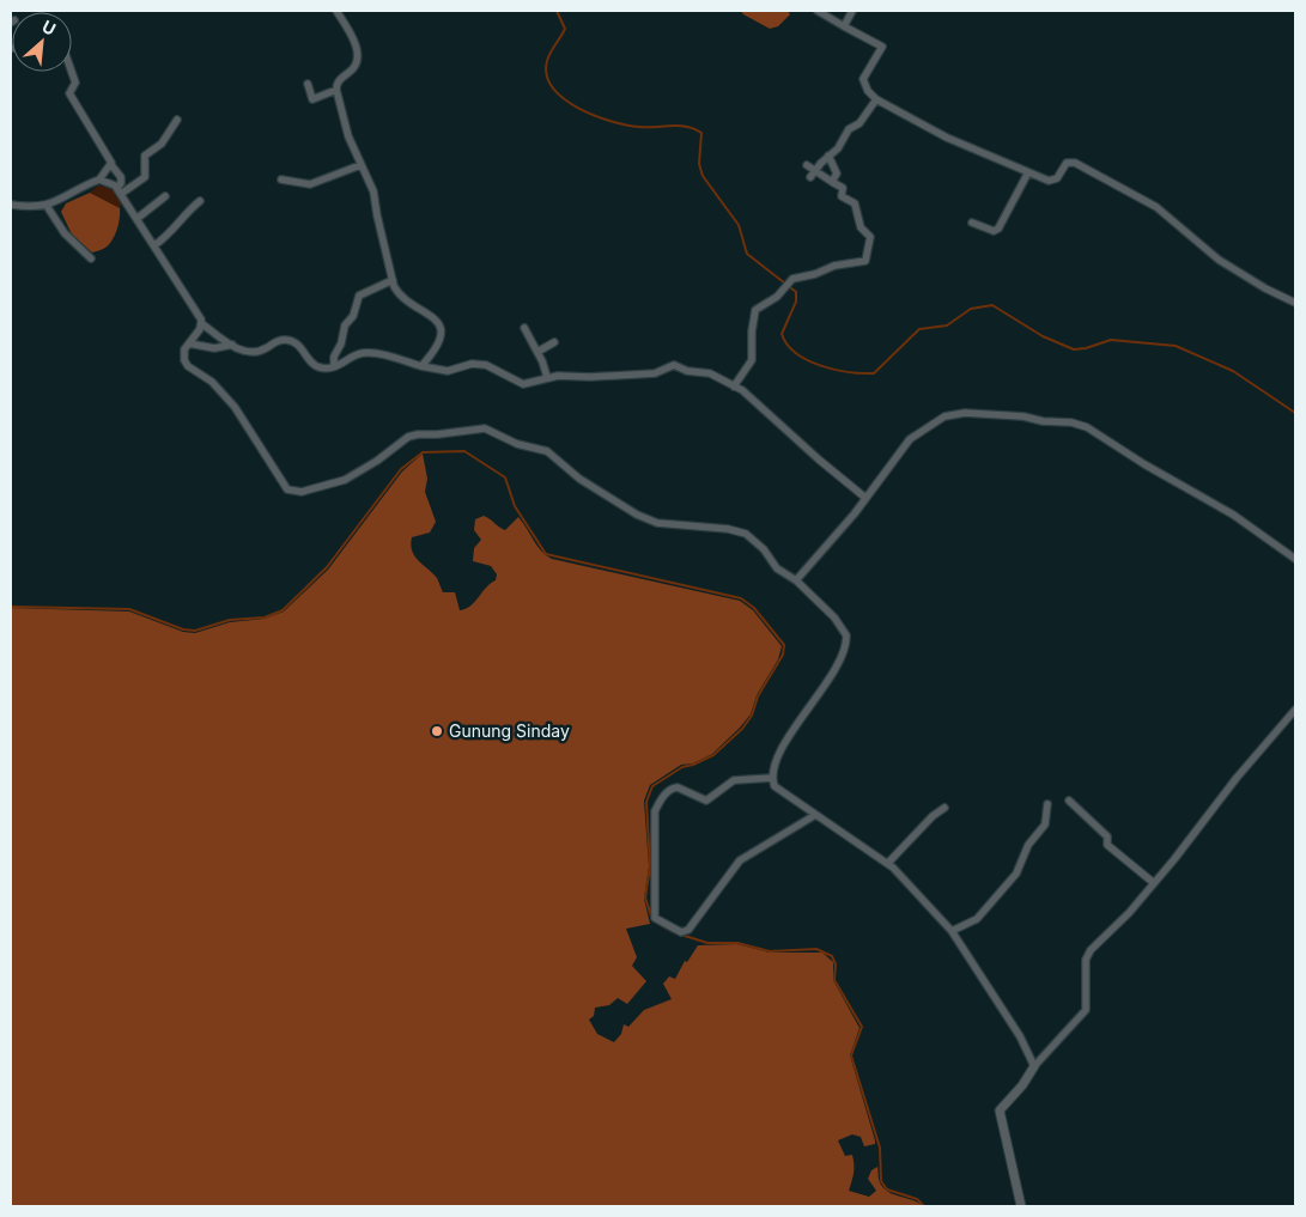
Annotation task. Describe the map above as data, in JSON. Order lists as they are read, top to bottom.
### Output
{
  "places": ["Gunung Sinday"],
  "north": "top right"
}
